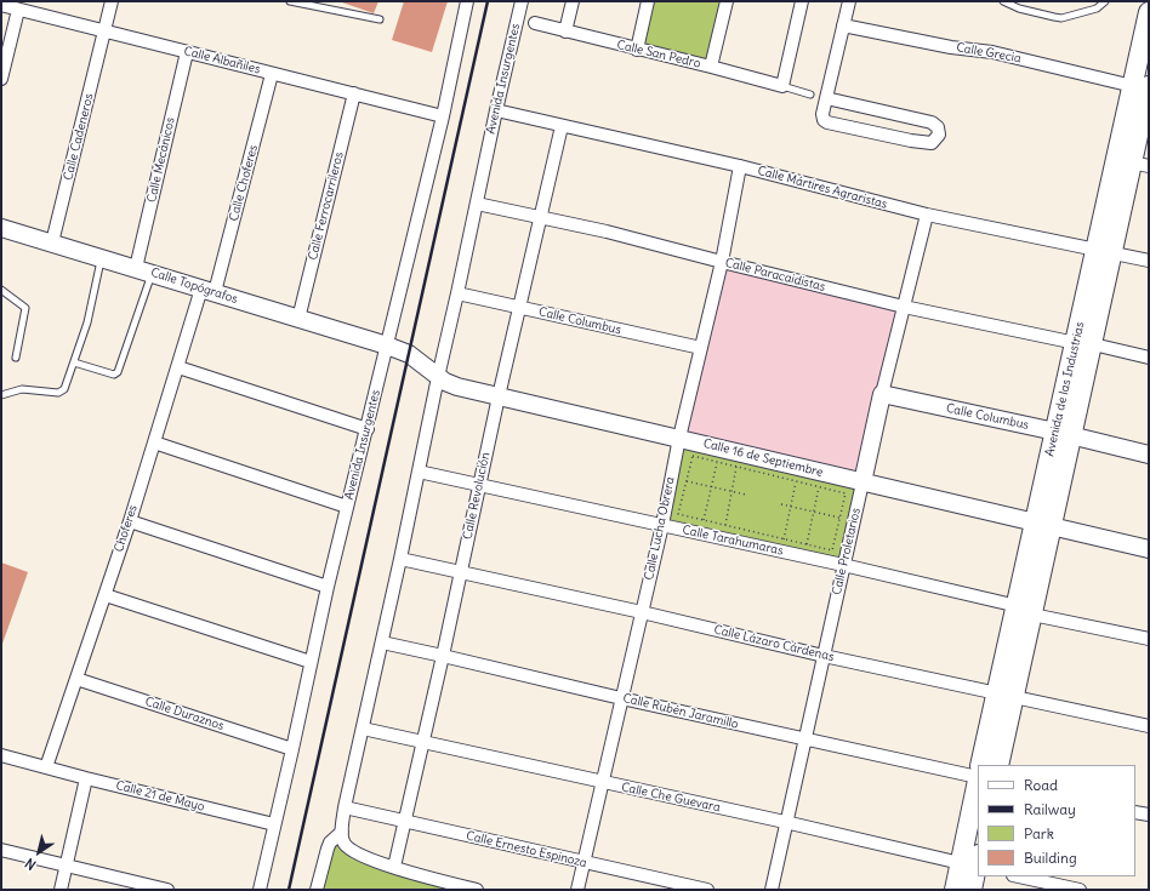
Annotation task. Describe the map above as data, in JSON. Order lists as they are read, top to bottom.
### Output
{
  "streets": {
    "main road": ["Avenida de las Industrias"],
    "street": [
      "Calle Grecia",
      "Calle San Pedro",
      "Calle Albañiles",
      "Avenida Insurgentes",
      "Calle Cadeneros",
      "Calle Mecánicos",
      "Calle Choferes",
      "Calle Mártires Agraristas",
      "Calle Ferrocarrileros",
      "Calle Paracaidistas",
      "Calle Topógrafos",
      "Calle Columbus",
      "Calle 16 de Septiembre",
      "Calle Revolución",
      "Choferes",
      "Calle Lucha Obrera",
      "Calle Tarahumaras",
      "Calle Proletarios",
      "Calle Lázaro Cárdenas",
      "Calle Rubén Jaramillo",
      "Calle Duraznos",
      "Calle 21 de Mayo",
      "Calle Che Guevara",
      "Calle Ernesto Espinoza"
    ]
  },
  "crossings": [
    ["Calle Grecia", "Avenida de las Industrias"],
    ["Calle Albañiles", "Avenida Insurgentes"],
    ["Calle Albañiles", "Calle Cadeneros"],
    ["Calle Albañiles", "Calle Mecánicos"],
    ["Calle Albañiles", "Calle Choferes"],
    ["Calle Albañiles", "Calle Ferrocarrileros"],
    ["Avenida Insurgentes", "Calle Mártires Agraristas"],
    ["Avenida Insurgentes", "Calle Paracaidistas"],
    ["Avenida Insurgentes", "Calle Topógrafos"],
    ["Avenida Insurgentes", "Calle Columbus"],
    ["Avenida Insurgentes", "Calle 16 de Septiembre"],
    ["Avenida Insurgentes", "Calle Tarahumaras"],
    ["Avenida Insurgentes", "Calle Lázaro Cárdenas"],
    ["Avenida Insurgentes", "Calle Rubén Jaramillo"],
    ["Avenida Insurgentes", "Calle Duraznos"],
    ["Avenida Insurgentes", "Calle 21 de Mayo"],
    ["Avenida Insurgentes", "Calle Che Guevara"],
    ["Avenida Insurgentes", "Calle Ernesto Espinoza"],
    ["Calle Cadeneros", "Calle Topógrafos"],
    ["Calle Mecánicos", "Calle Topógrafos"],
    ["Calle Choferes", "Calle Topógrafos"],
    ["Calle Choferes", "Choferes"],
    ["Calle Mártires Agraristas", "Avenida de las Industrias"],
    ["Calle Mártires Agraristas", "Calle Revolución"],
    ["Calle Mártires Agraristas", "Calle Lucha Obrera"],
    ["Calle Mártires Agraristas", "Calle Proletarios"],
    ["Calle Ferrocarrileros", "Calle Topógrafos"],
    ["Calle Paracaidistas", "Avenida de las Industrias"],
    ["Calle Paracaidistas", "Calle Revolución"],
    ["Calle Paracaidistas", "Calle Lucha Obrera"],
    ["Calle Paracaidistas", "Calle Proletarios"],
    ["Calle Topógrafos", "Calle 16 de Septiembre"],
    ["Calle Topógrafos", "Choferes"],
    ["Calle Columbus", "Avenida de las Industrias"],
    ["Calle Columbus", "Calle Revolución"],
    ["Calle Columbus", "Calle Lucha Obrera"],
    ["Calle Columbus", "Calle Proletarios"],
    ["Avenida de las Industrias", "Calle 16 de Septiembre"],
    ["Avenida de las Industrias", "Calle Tarahumaras"],
    ["Avenida de las Industrias", "Calle Lázaro Cárdenas"],
    ["Avenida de las Industrias", "Calle Che Guevara"],
    ["Calle 16 de Septiembre", "Calle Revolución"],
    ["Calle 16 de Septiembre", "Calle Lucha Obrera"],
    ["Calle 16 de Septiembre", "Calle Proletarios"],
    ["Calle Revolución", "Calle Tarahumaras"],
    ["Calle Revolución", "Calle Lázaro Cárdenas"],
    ["Calle Revolución", "Calle Rubén Jaramillo"],
    ["Calle Revolución", "Calle Che Guevara"],
    ["Calle Revolución", "Calle Ernesto Espinoza"],
    ["Choferes", "Calle Duraznos"],
    ["Choferes", "Calle 21 de Mayo"],
    ["Calle Lucha Obrera", "Calle Tarahumaras"],
    ["Calle Lucha Obrera", "Calle Lázaro Cárdenas"],
    ["Calle Lucha Obrera", "Calle Rubén Jaramillo"],
    ["Calle Lucha Obrera", "Calle Che Guevara"],
    ["Calle Lucha Obrera", "Calle Ernesto Espinoza"],
    ["Calle Tarahumaras", "Calle Proletarios"],
    ["Calle Proletarios", "Calle Lázaro Cárdenas"],
    ["Calle Proletarios", "Calle Rubén Jaramillo"],
    ["Calle Proletarios", "Calle Che Guevara"]
  ],
  "legend": [
    "Road",
    "Railway",
    "Park",
    "Building"
  ],
  "north": "bottom left"
}
